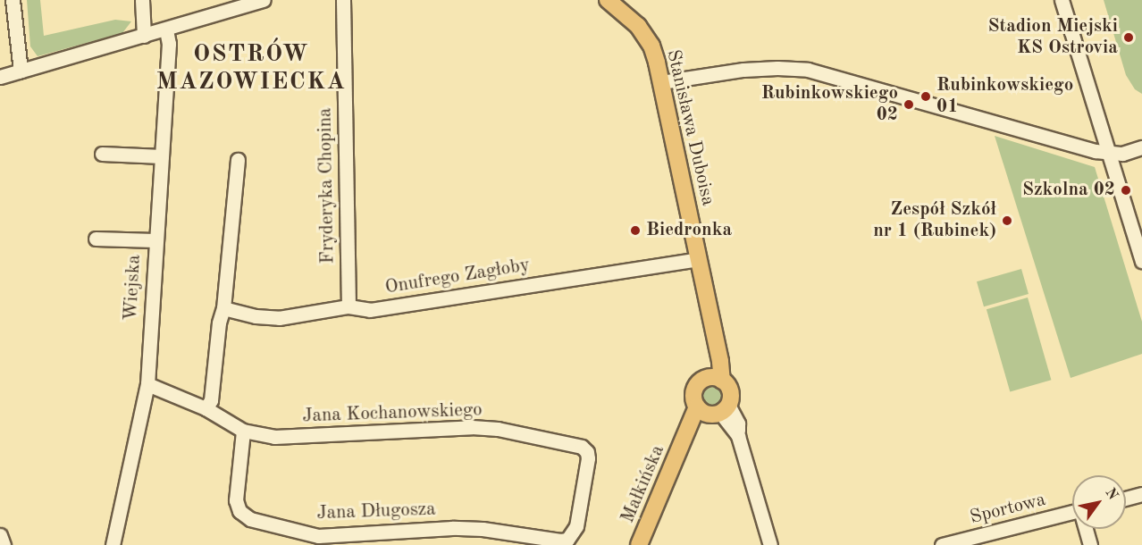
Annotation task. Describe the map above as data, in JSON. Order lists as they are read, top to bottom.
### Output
{
  "streets": {
    "main road": ["Stanisława Duboisa", "Małkińska"],
    "street": [
      "Fryderyka Chopina",
      "Onufrego Zagłoby",
      "Wiejska",
      "Jana Kochanowskiego",
      "Sportowa",
      "Jana Długosza"
    ]
  },
  "crossings": [
    ["Stanisława Duboisa", "Onufrego Zagłoby"],
    ["Stanisława Duboisa", "Małkińska"],
    ["Fryderyka Chopina", "Onufrego Zagłoby"],
    ["Wiejska", "Jana Kochanowskiego"],
    ["Jana Kochanowskiego", "Jana Długosza"]
  ],
  "districts": ["OSTRÓW MAZOWIECKA"],
  "places": [
    "Stadion Miejski KS Ostrovia",
    "Rubinkowskiego 01",
    "Rubinkowskiego 02",
    "Szkolna 02",
    "Zespół Szkół nr 1 (Rubinek)",
    "Biedronka"
  ],
  "north": "top right"
}
